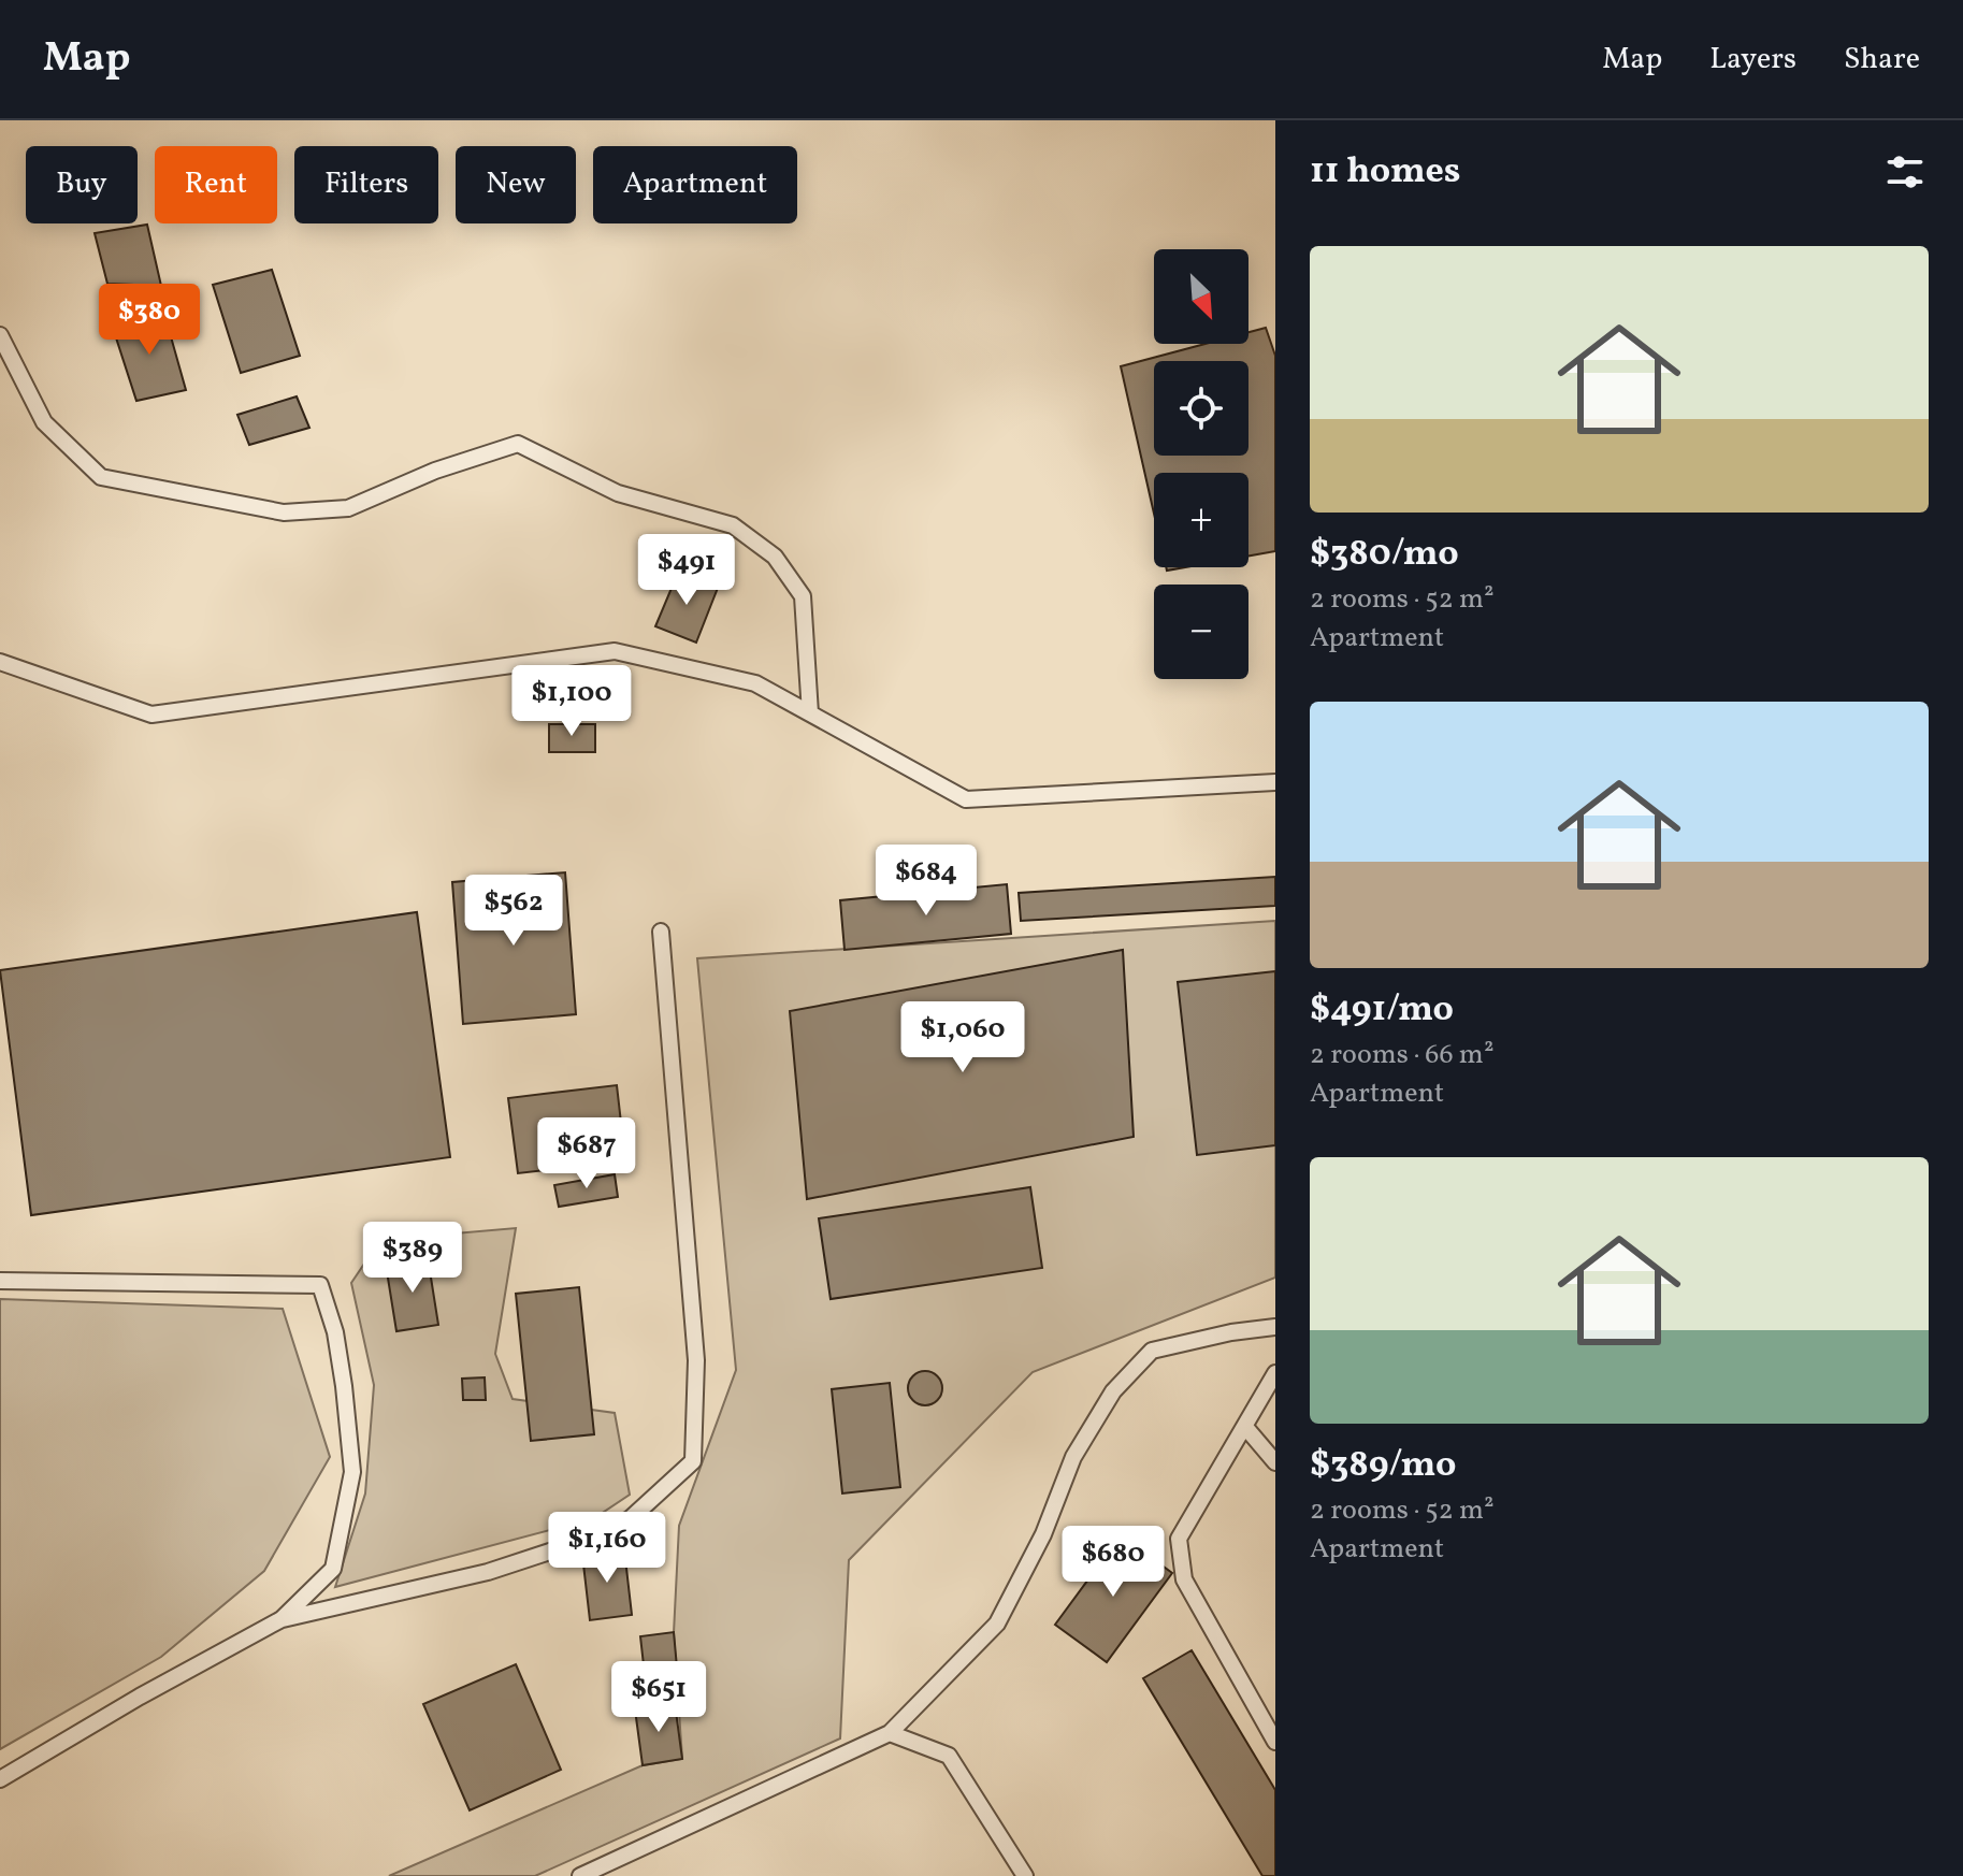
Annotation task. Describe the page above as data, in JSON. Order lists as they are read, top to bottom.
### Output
{
  "north": "bottom right",
  "page": {
    "header": "Map",
    "nav": ["Map", "Layers", "Share"],
    "heading": "11 homes",
    "chip": [
      "Buy",
      "Rent",
      "Filters",
      "New",
      "Apartment"
    ],
    "list": [
      {
        "name": "$380/mo",
        "note": "2 rooms · 52 m² · Apartment"
      },
      {
        "name": "$491/mo",
        "note": "2 rooms · 66 m² · Apartment"
      },
      {
        "name": "$389/mo",
        "note": "2 rooms · 52 m² · Apartment"
      }
    ],
    "map_buttons": ["+", "−"],
    "price": [
      "$380",
      "$491",
      "$1,100",
      "$684",
      "$562",
      "$1,060",
      "$687",
      "$389",
      "$1,160",
      "$680",
      "$651"
    ]
  }
}
